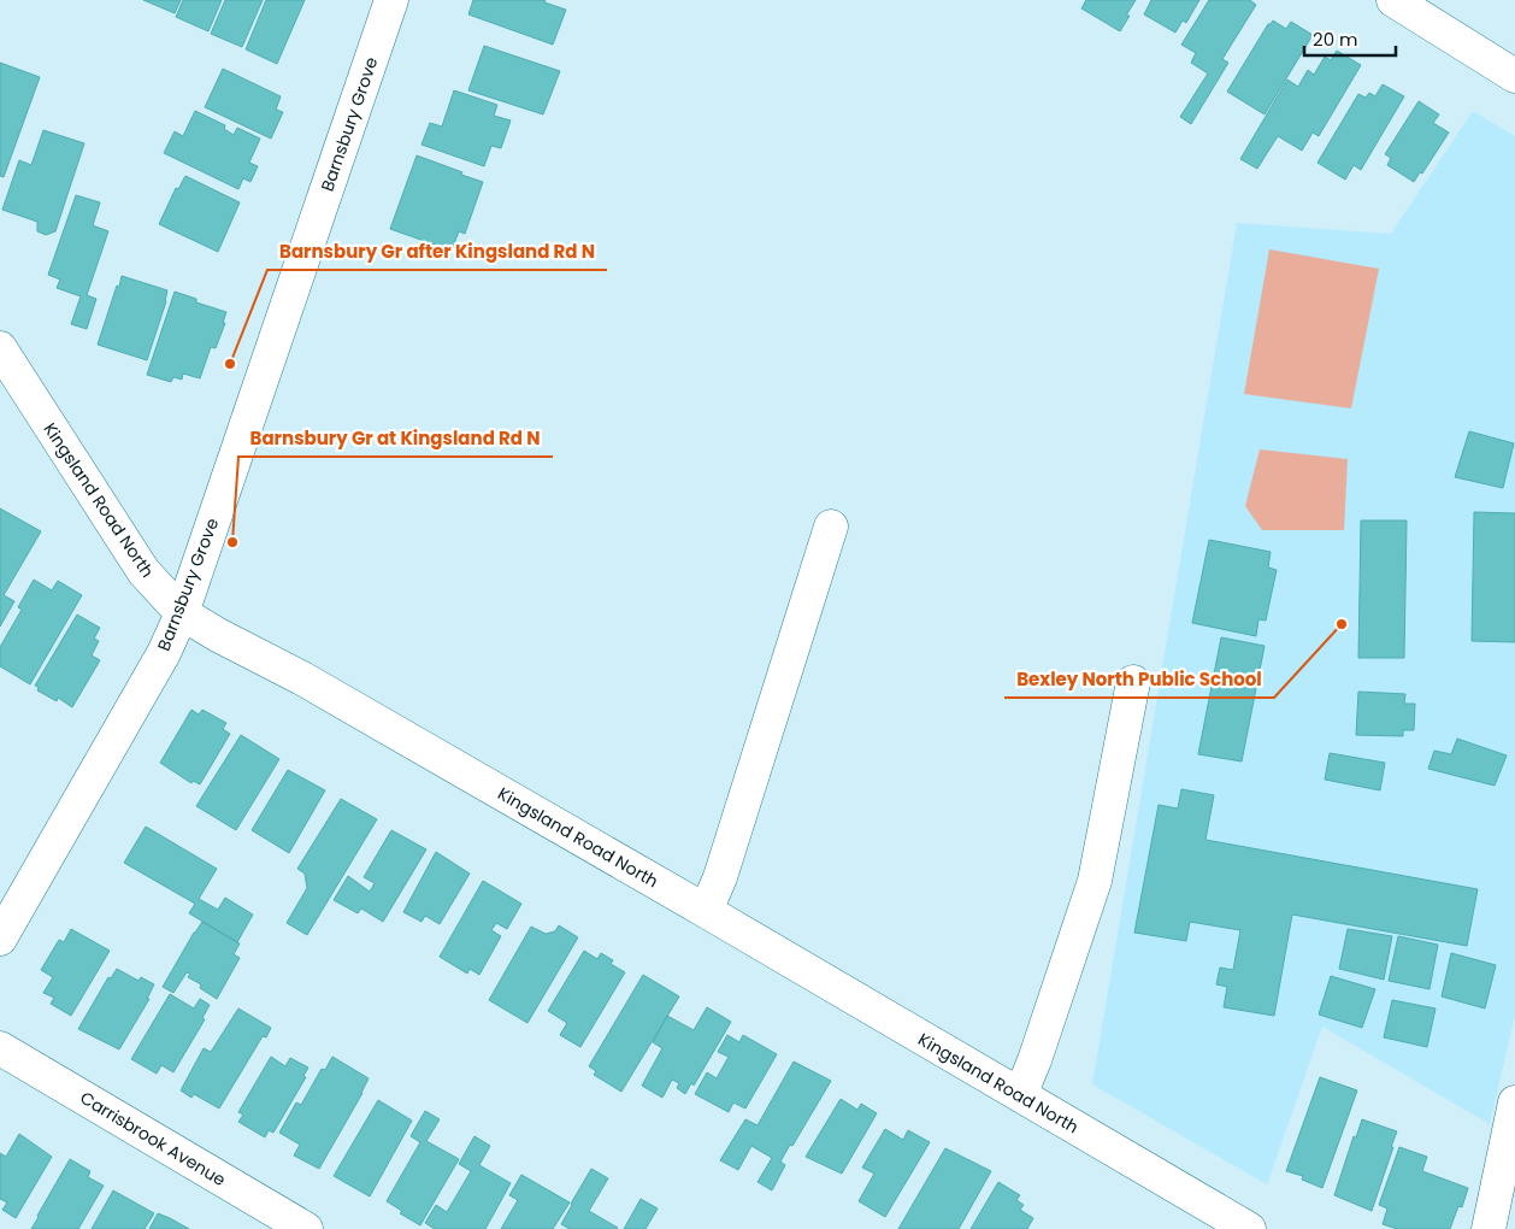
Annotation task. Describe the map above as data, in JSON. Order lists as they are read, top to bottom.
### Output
{
  "streets": {
    "street": ["Barnsbury Grove", "Kingsland Road North", "Carrisbrook Avenue"]
  },
  "crossings": [
    ["Barnsbury Grove", "Kingsland Road North"]
  ],
  "places": ["Barnsbury Gr after Kingsland Rd N", "Barnsbury Gr at Kingsland Rd N", "Bexley North Public School"],
  "scale_bar": "20 m"
}
